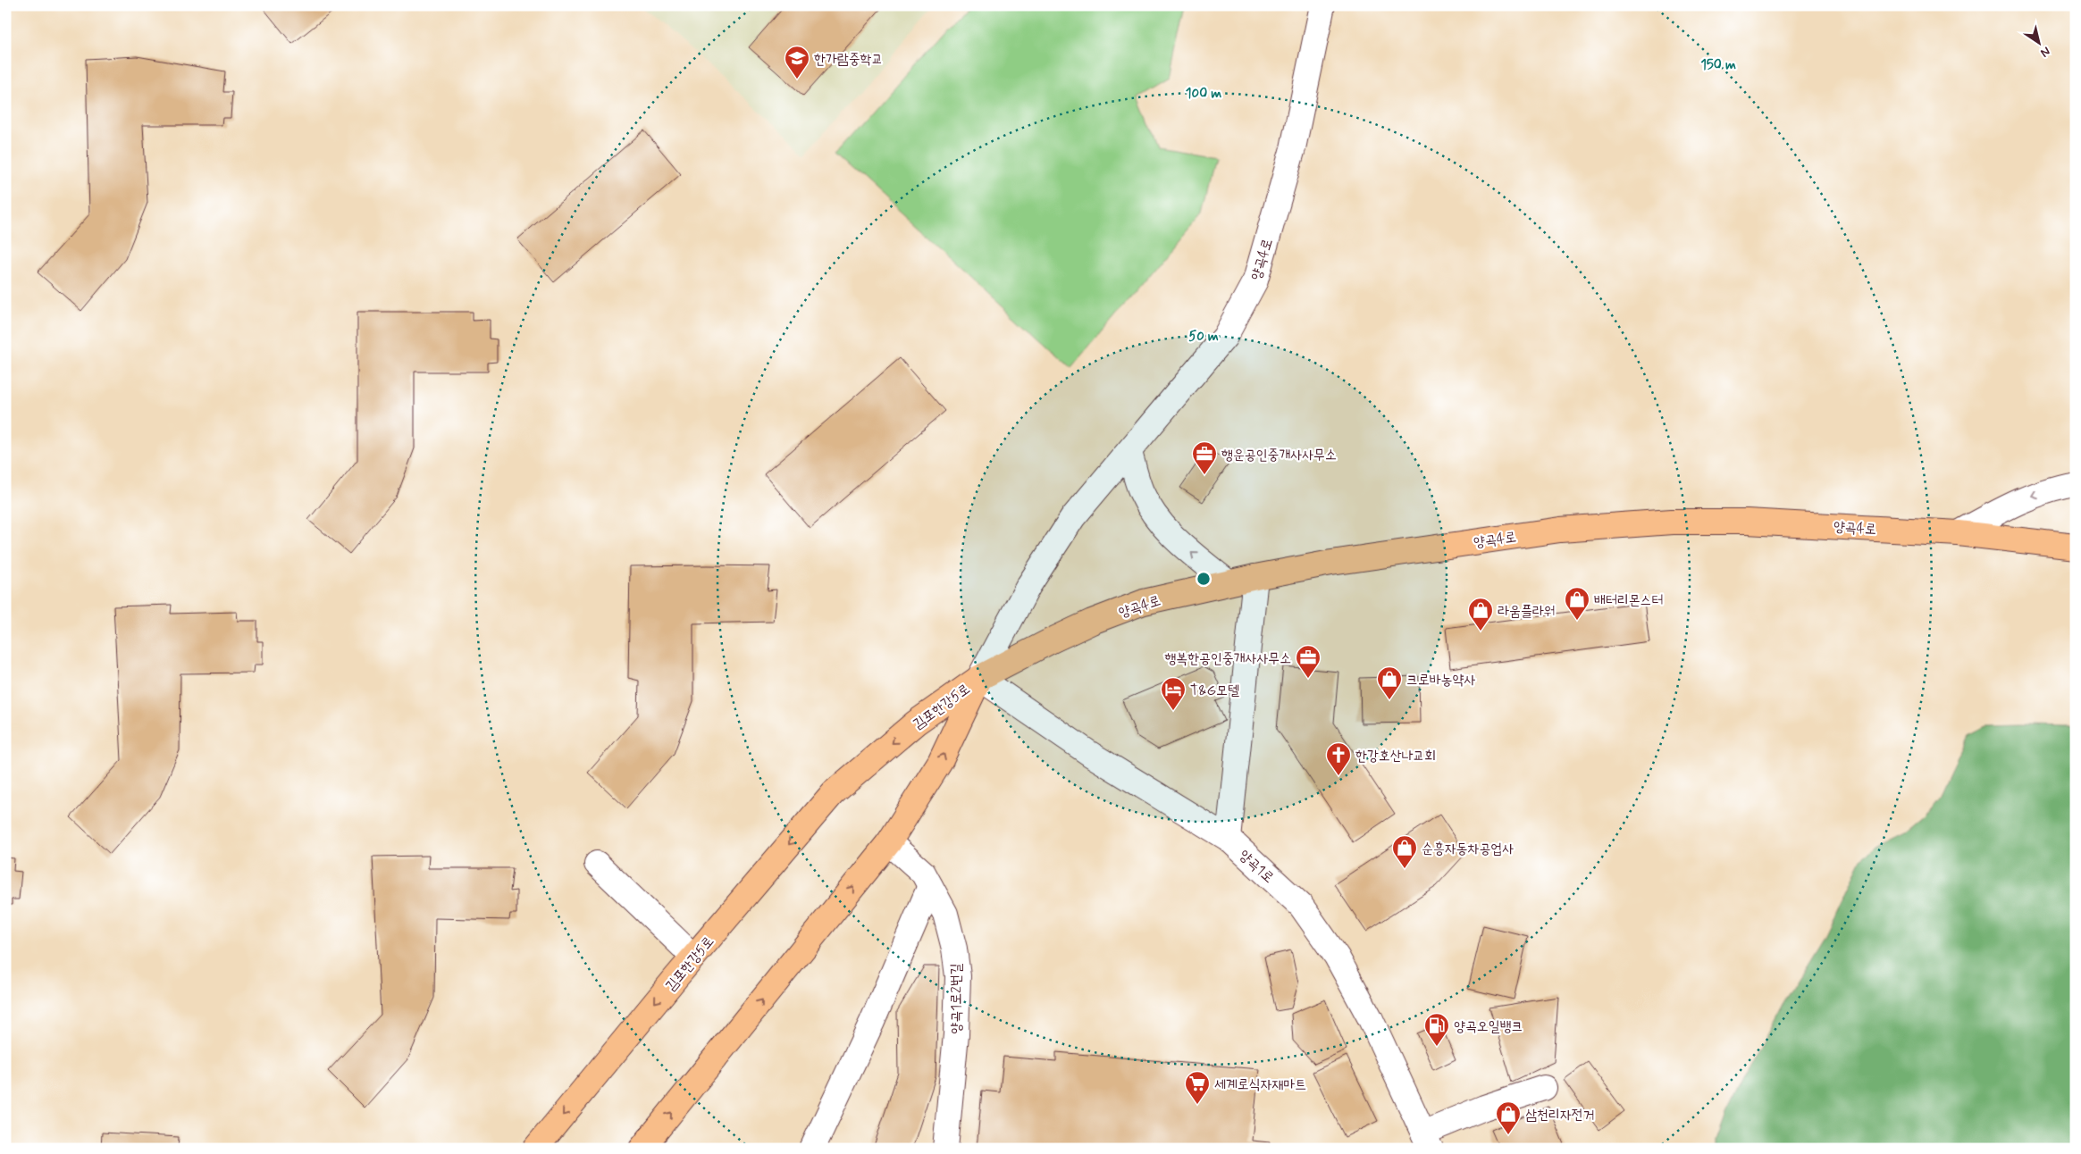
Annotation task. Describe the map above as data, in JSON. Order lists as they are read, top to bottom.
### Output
{
  "streets": {
    "main road": ["양곡4로", "김포한강5로"],
    "street": ["양곡1로", "양곡1로2번길"]
  },
  "crossings": [
    ["양곡4로", "김포한강5로"],
    ["양곡4로", "양곡1로"],
    ["김포한강5로", "양곡1로"],
    ["김포한강5로", "양곡1로2번길"]
  ],
  "places": {
    "school or university": ["한가람중학교"],
    "office": ["행운공인중개사사무소", "행복한공인중개사사무소"],
    "shop": [
      "배터리몬스터",
      "라움플라워",
      "크로바농약사",
      "순흥자동차공업사",
      "삼천리자전거"
    ],
    "hotel": ["T&G모텔"],
    "church": ["한강호산나교회"],
    "fuel station": ["양곡오일뱅크"],
    "supermarket": ["세계로식자재마트"]
  },
  "north": "bottom right",
  "rings": ["150 m", "100 m", "50 m"]
}
